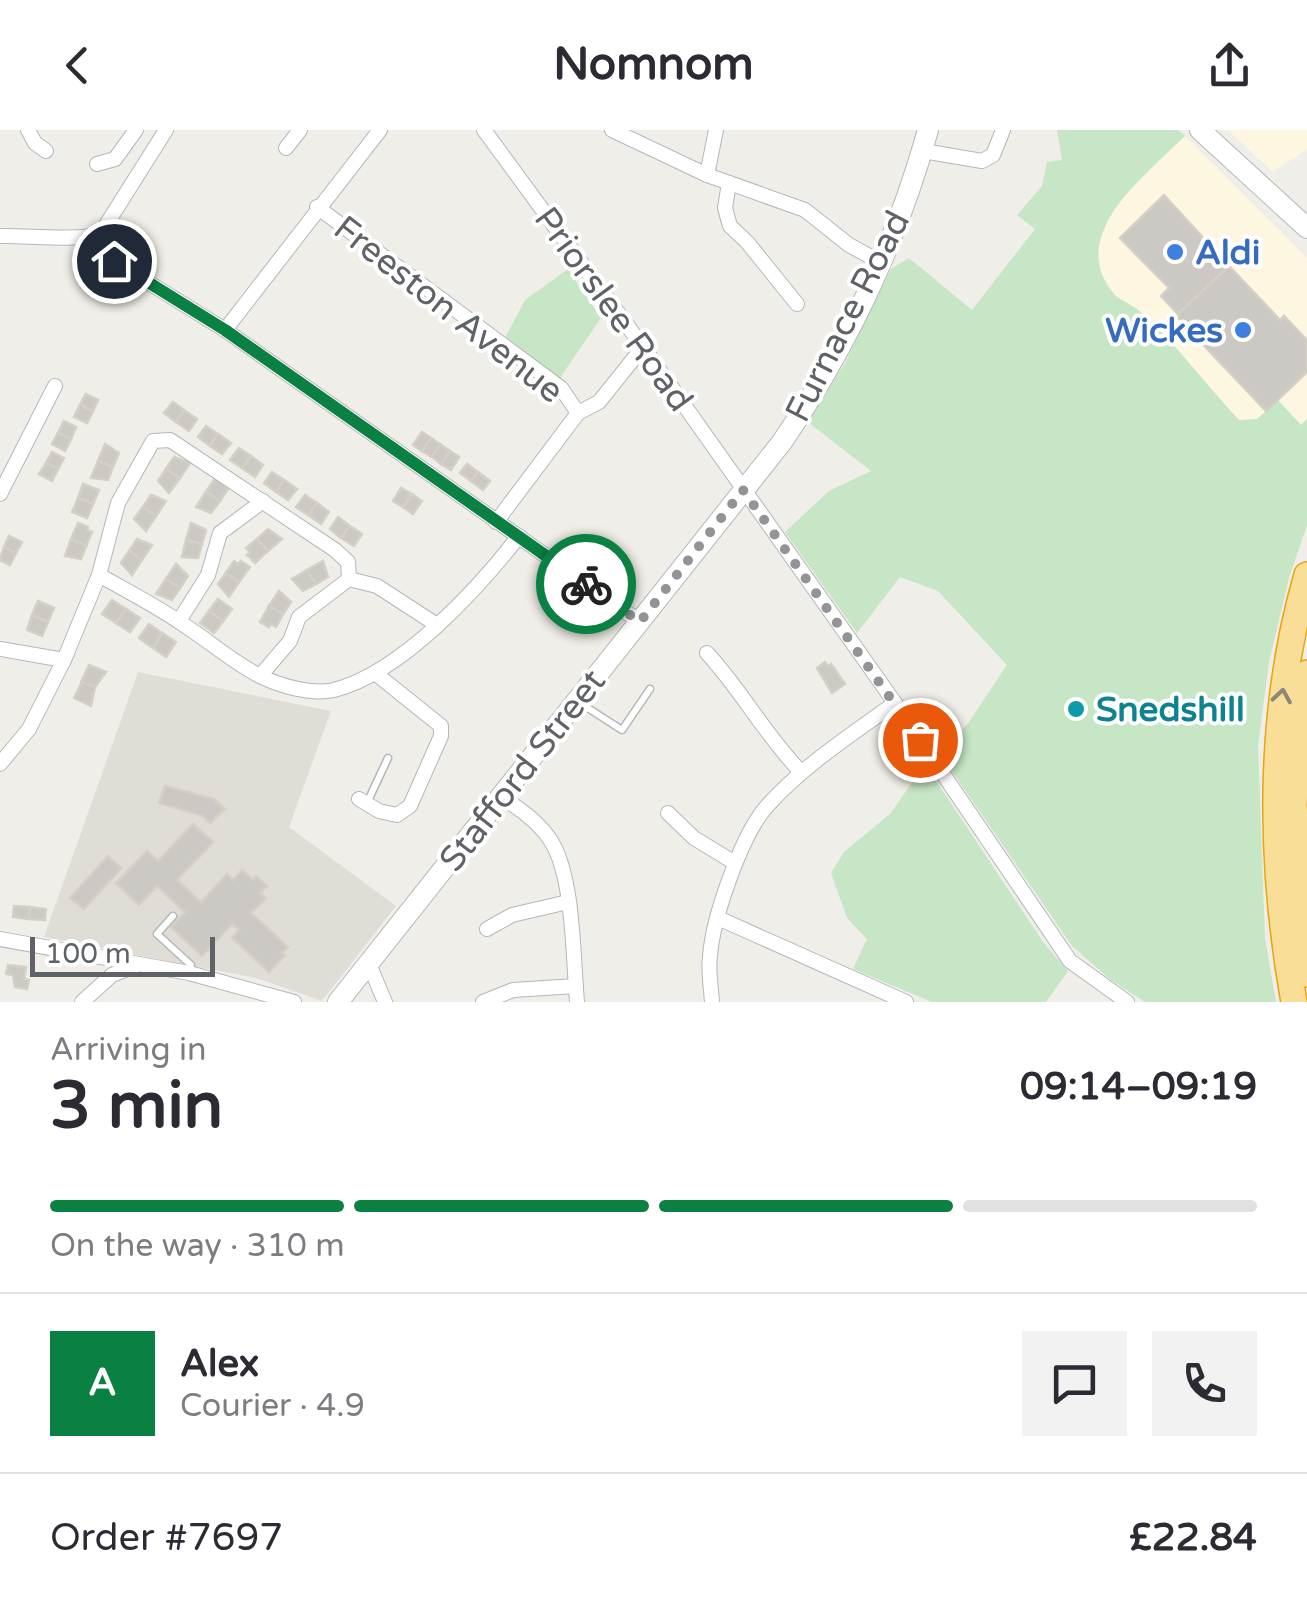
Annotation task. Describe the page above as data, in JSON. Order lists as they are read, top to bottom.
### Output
{
  "streets": {
    "street": [
      "Freeston Avenue",
      "Priorslee Road",
      "Furnace Road",
      "Stafford Street"
    ]
  },
  "crossings": [
    ["Freeston Avenue", "Priorslee Road"],
    ["Priorslee Road", "Furnace Road"],
    ["Priorslee Road", "Stafford Street"],
    ["Furnace Road", "Stafford Street"]
  ],
  "places": ["Aldi", "Wickes", "Snedshill"],
  "scale_bar": "100 m",
  "page": {
    "header": "Nomnom",
    "scale": "100 m",
    "heading": ["3 min", "Arriving in", "09:14–09:19"],
    "panel": [
      "Alex",
      "Courier · 4.9",
      "Order #7697",
      "£22.84"
    ],
    "bar": "On the way · 310 m",
    "round": "A"
  }
}
